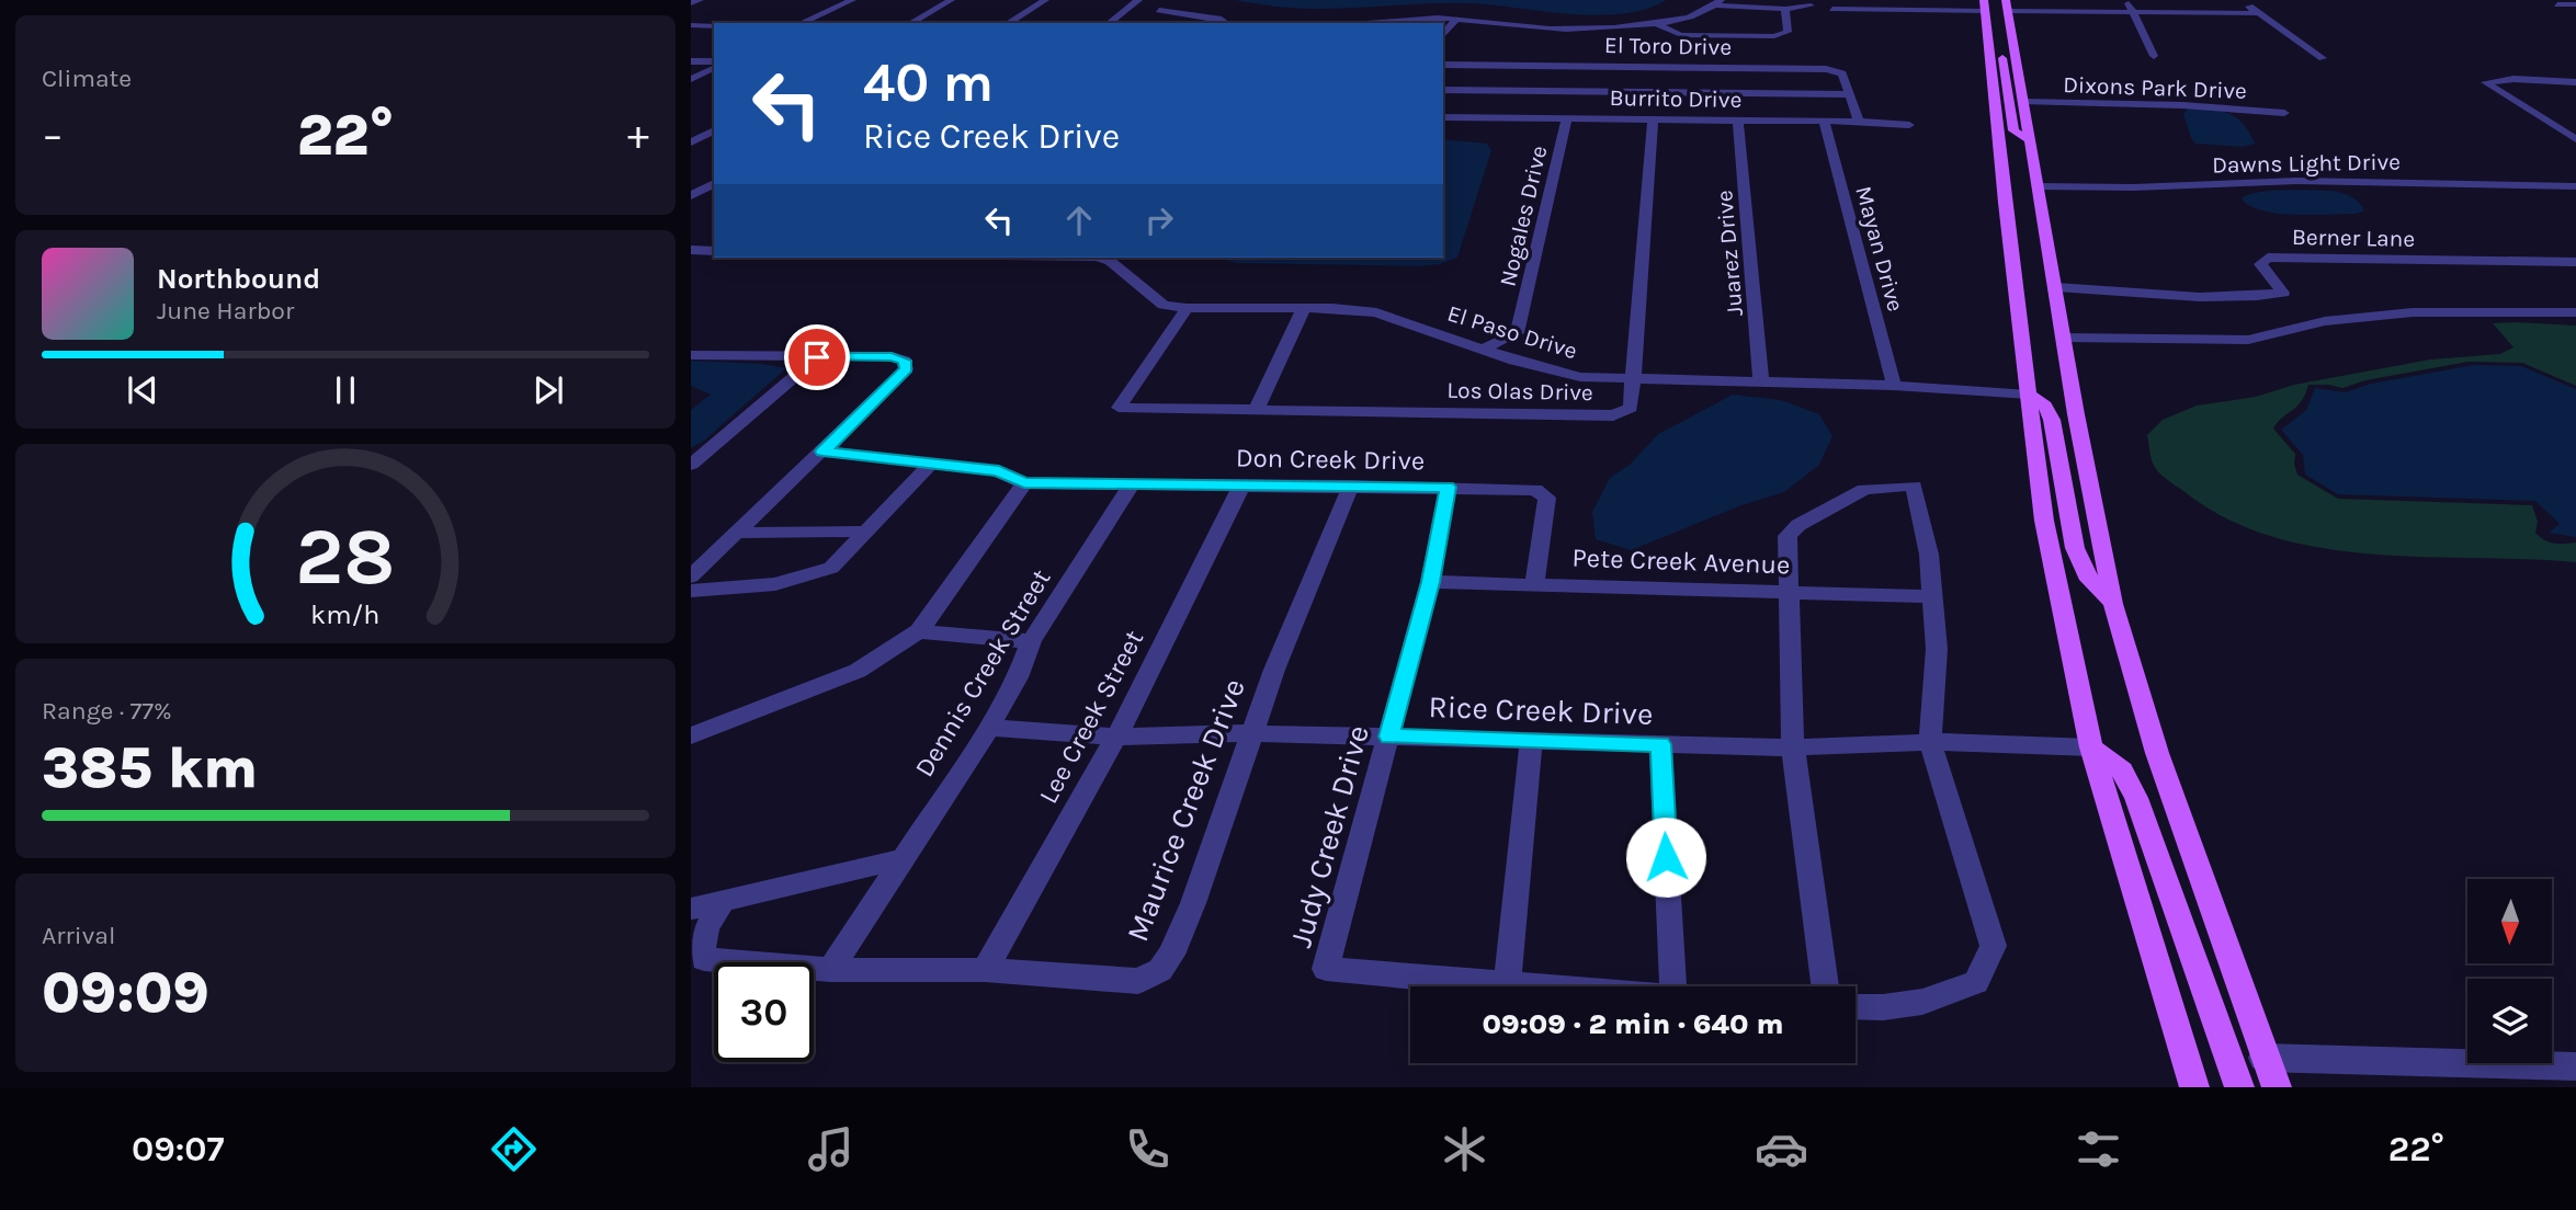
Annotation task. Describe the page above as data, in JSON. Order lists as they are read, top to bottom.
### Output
{
  "streets": {
    "street": [
      "El Toro Drive",
      "Dixons Park Drive",
      "Burrito Drive",
      "Dawns Light Drive",
      "Nogales Drive",
      "Berner Lane",
      "Mayan Drive",
      "Juarez Drive",
      "El Paso Drive",
      "Los Olas Drive",
      "Don Creek Drive",
      "Pete Creek Avenue",
      "Dennis Creek Street",
      "Rice Creek Drive",
      "Lee Creek Street",
      "Maurice Creek Drive",
      "Judy Creek Drive"
    ]
  },
  "crossings": [
    ["El Toro Drive", "Burrito Drive"],
    ["Burrito Drive", "Nogales Drive"],
    ["Burrito Drive", "Mayan Drive"],
    ["Burrito Drive", "Juarez Drive"],
    ["Burrito Drive", "Los Olas Drive"],
    ["Nogales Drive", "El Paso Drive"],
    ["Mayan Drive", "El Paso Drive"],
    ["Juarez Drive", "El Paso Drive"],
    ["El Paso Drive", "Los Olas Drive"],
    ["Don Creek Drive", "Pete Creek Avenue"],
    ["Don Creek Drive", "Dennis Creek Street"],
    ["Don Creek Drive", "Lee Creek Street"],
    ["Don Creek Drive", "Maurice Creek Drive"],
    ["Don Creek Drive", "Judy Creek Drive"],
    ["Pete Creek Avenue", "Judy Creek Drive"],
    ["Dennis Creek Street", "Rice Creek Drive"],
    ["Dennis Creek Street", "Maurice Creek Drive"],
    ["Rice Creek Drive", "Lee Creek Street"],
    ["Rice Creek Drive", "Maurice Creek Drive"],
    ["Rice Creek Drive", "Judy Creek Drive"],
    ["Lee Creek Street", "Maurice Creek Drive"]
  ],
  "north": "bottom",
  "page": {
    "tile": [
      "Climate",
      ["Range · 77%", "385 km"],
      ["Arrival", "09:09"]
    ],
    "turn": ["40 m", "Rice Creek Drive"],
    "heat": ["−", "22°", "+"],
    "song": ["Northbound", "June Harbor"],
    "limit": "30",
    "trip": "09:09 · 2 min · 640 m",
    "tabs": ["09:07", "22°"],
    "gauge": ["28", "km/h"]
  }
}
